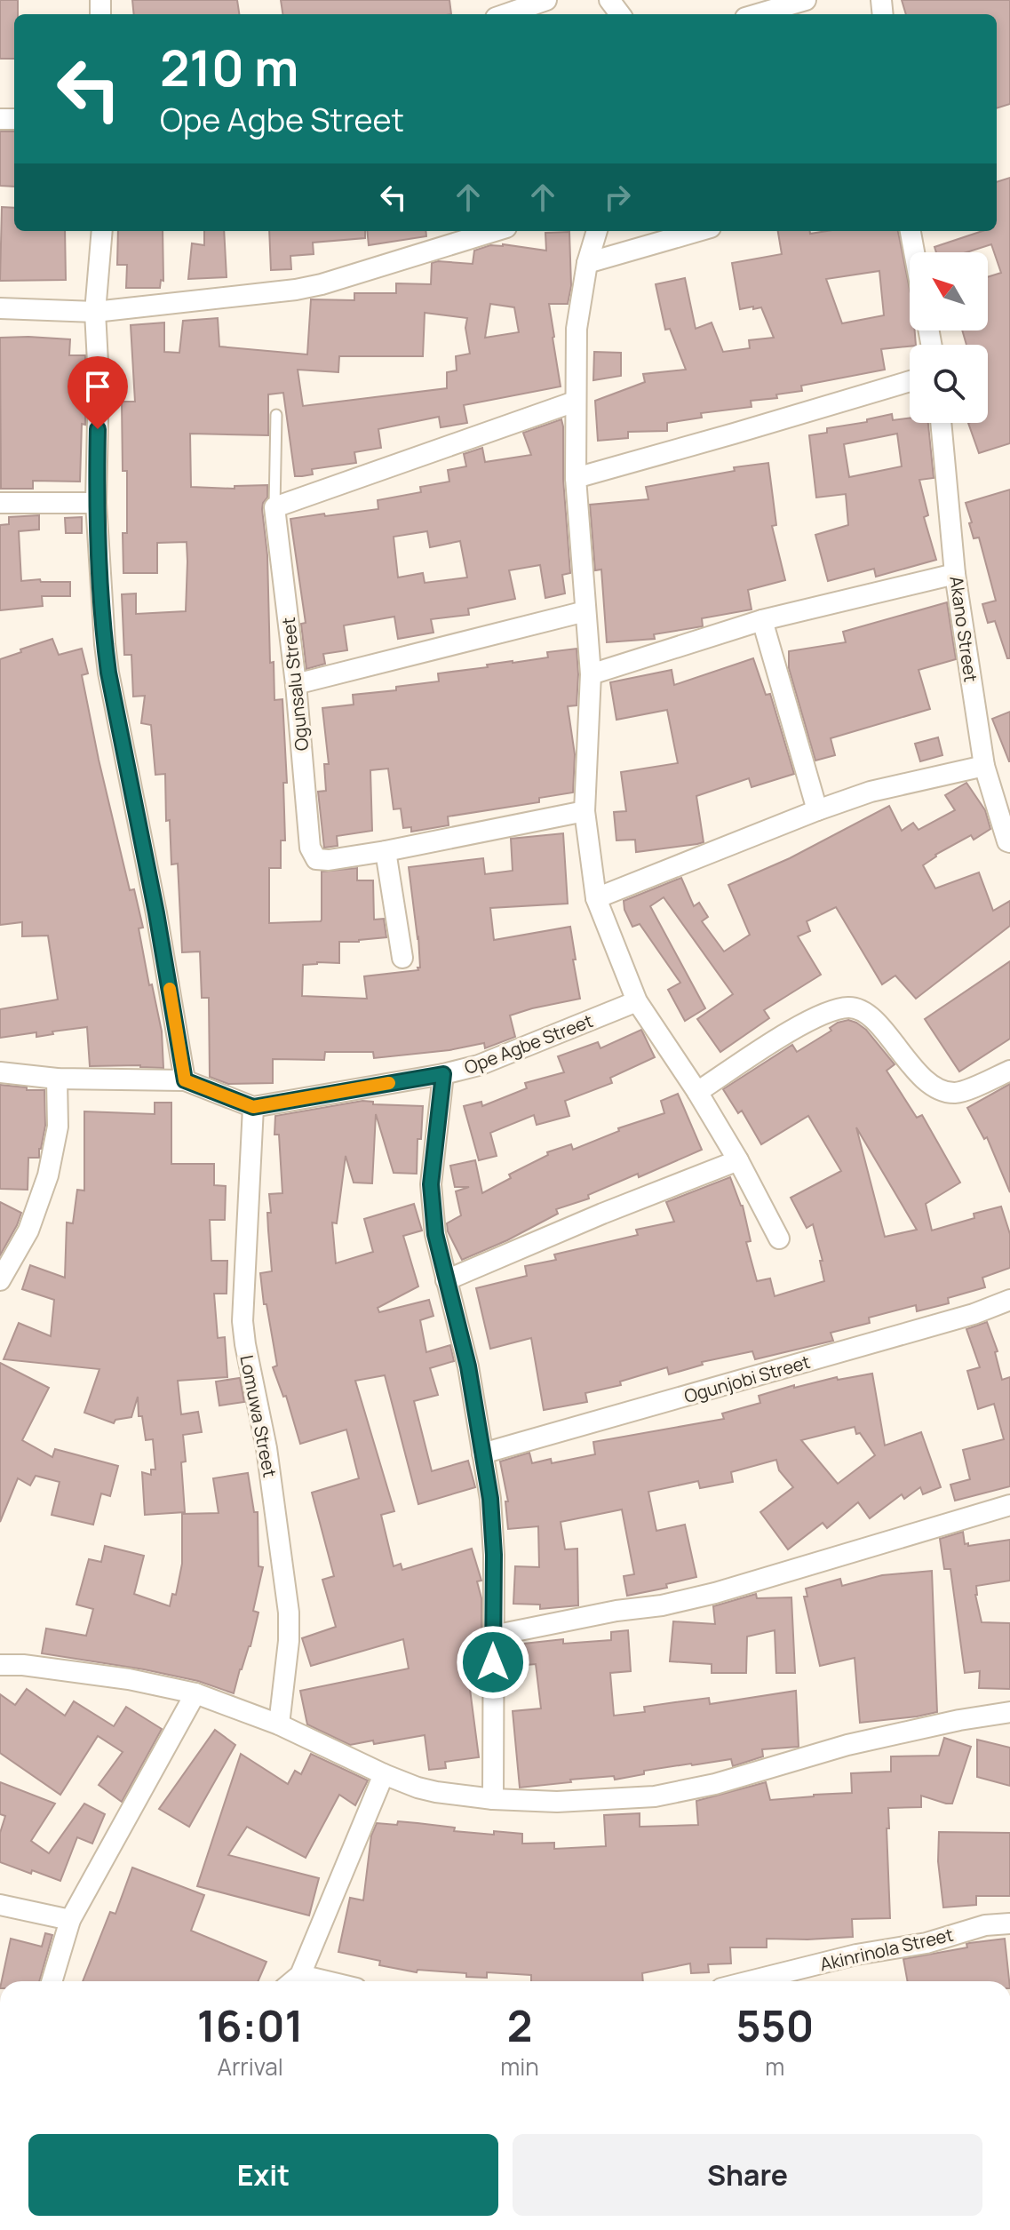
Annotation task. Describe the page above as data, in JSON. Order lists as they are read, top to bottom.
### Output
{
  "streets": {
    "street": [
      "Akano Street",
      "Ogunsalu Street",
      "Ope Agbe Street",
      "Ogunjobi Street",
      "Lomuwa Street",
      "Akinrinola Street"
    ]
  },
  "crossings": [
    ["Ope Agbe Street", "Lomuwa Street"]
  ],
  "north": "top left",
  "page": {
    "turn": ["210 m", "Ope Agbe Street"],
    "eta": [
      "16:01",
      "Arrival",
      "2",
      "min",
      "550",
      "m"
    ],
    "buttons": ["Exit", "Share"]
  }
}
